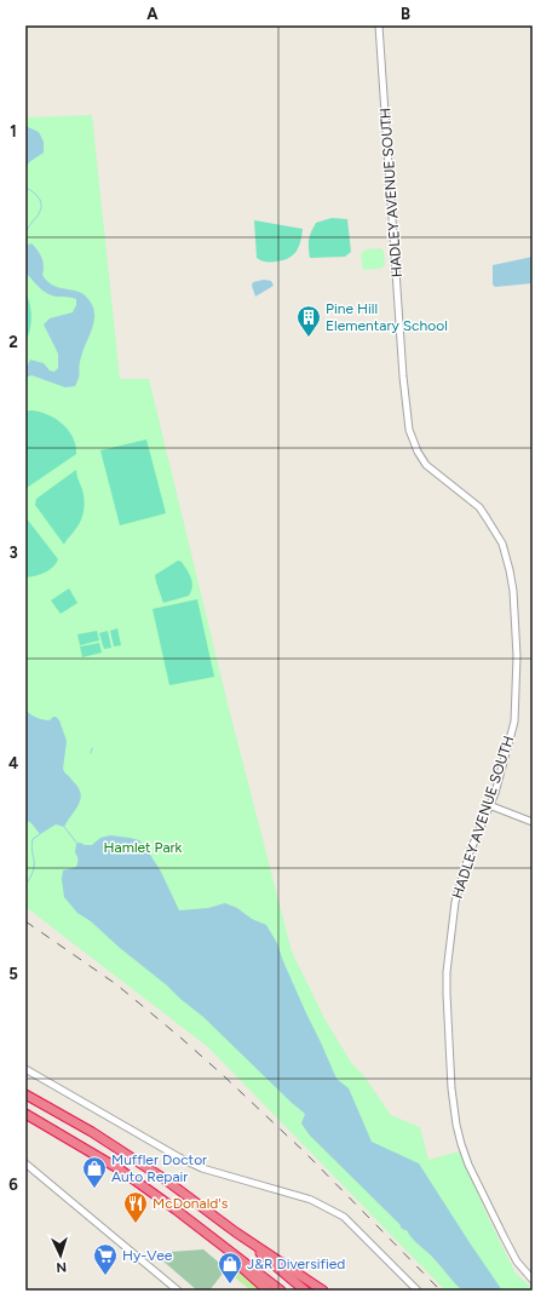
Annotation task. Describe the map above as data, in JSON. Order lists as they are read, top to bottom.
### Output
{
  "streets": {
    "street": ["HADLEY AVENUE SOUTH"]
  },
  "parks": ["Hamlet Park"],
  "places": {
    "building": ["Pine Hill Elementary School"],
    "shop": ["Muffler Doctor Auto Repair", "J&R Diversified"],
    "restaurant": ["McDonald's"],
    "supermarket": ["Hy-Vee"]
  },
  "north": "bottom",
  "grid": {
    "columns": ["A", "B"],
    "rows": [
      "1",
      "2",
      "3",
      "4",
      "5",
      "6"
    ]
  }
}
